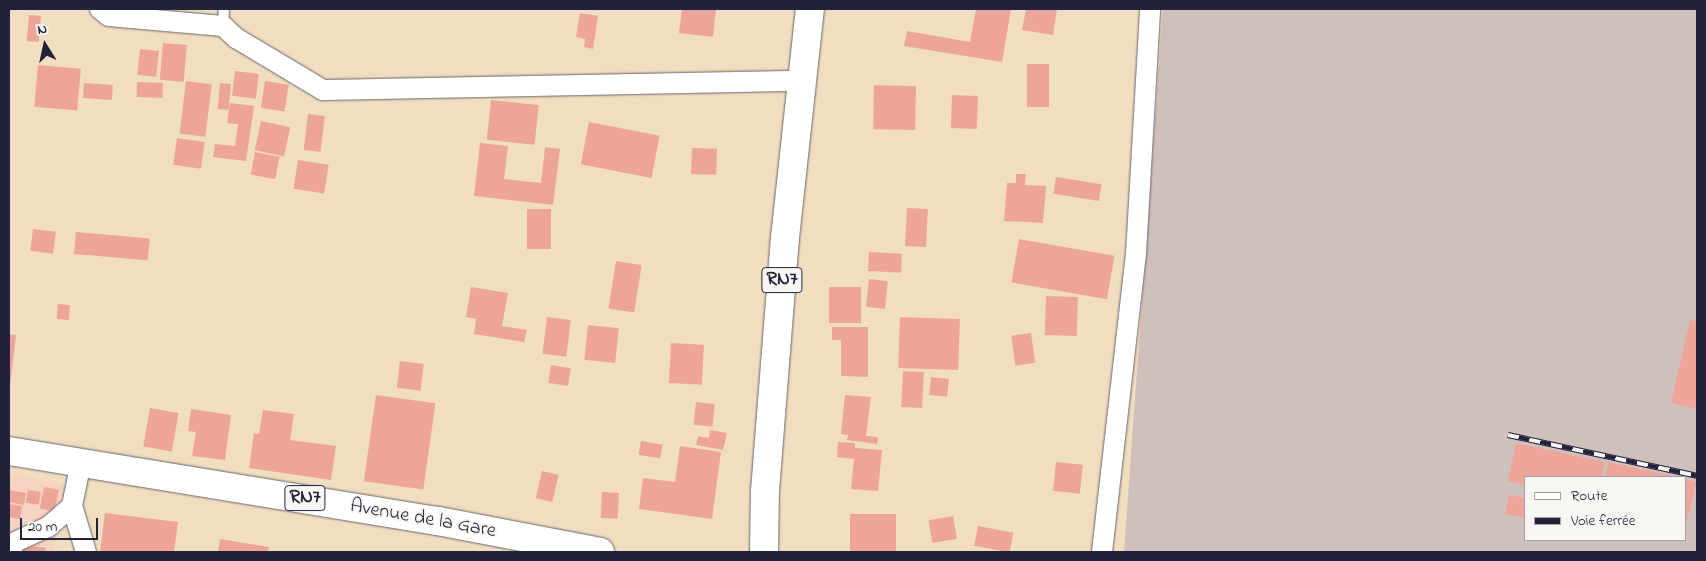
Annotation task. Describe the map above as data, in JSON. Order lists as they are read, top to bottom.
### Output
{
  "streets": {
    "main road": ["RN7", "Avenue de la Gare"]
  },
  "legend": ["Route", "Voie ferrée"],
  "scale_bar": "20 m",
  "north": "top"
}
